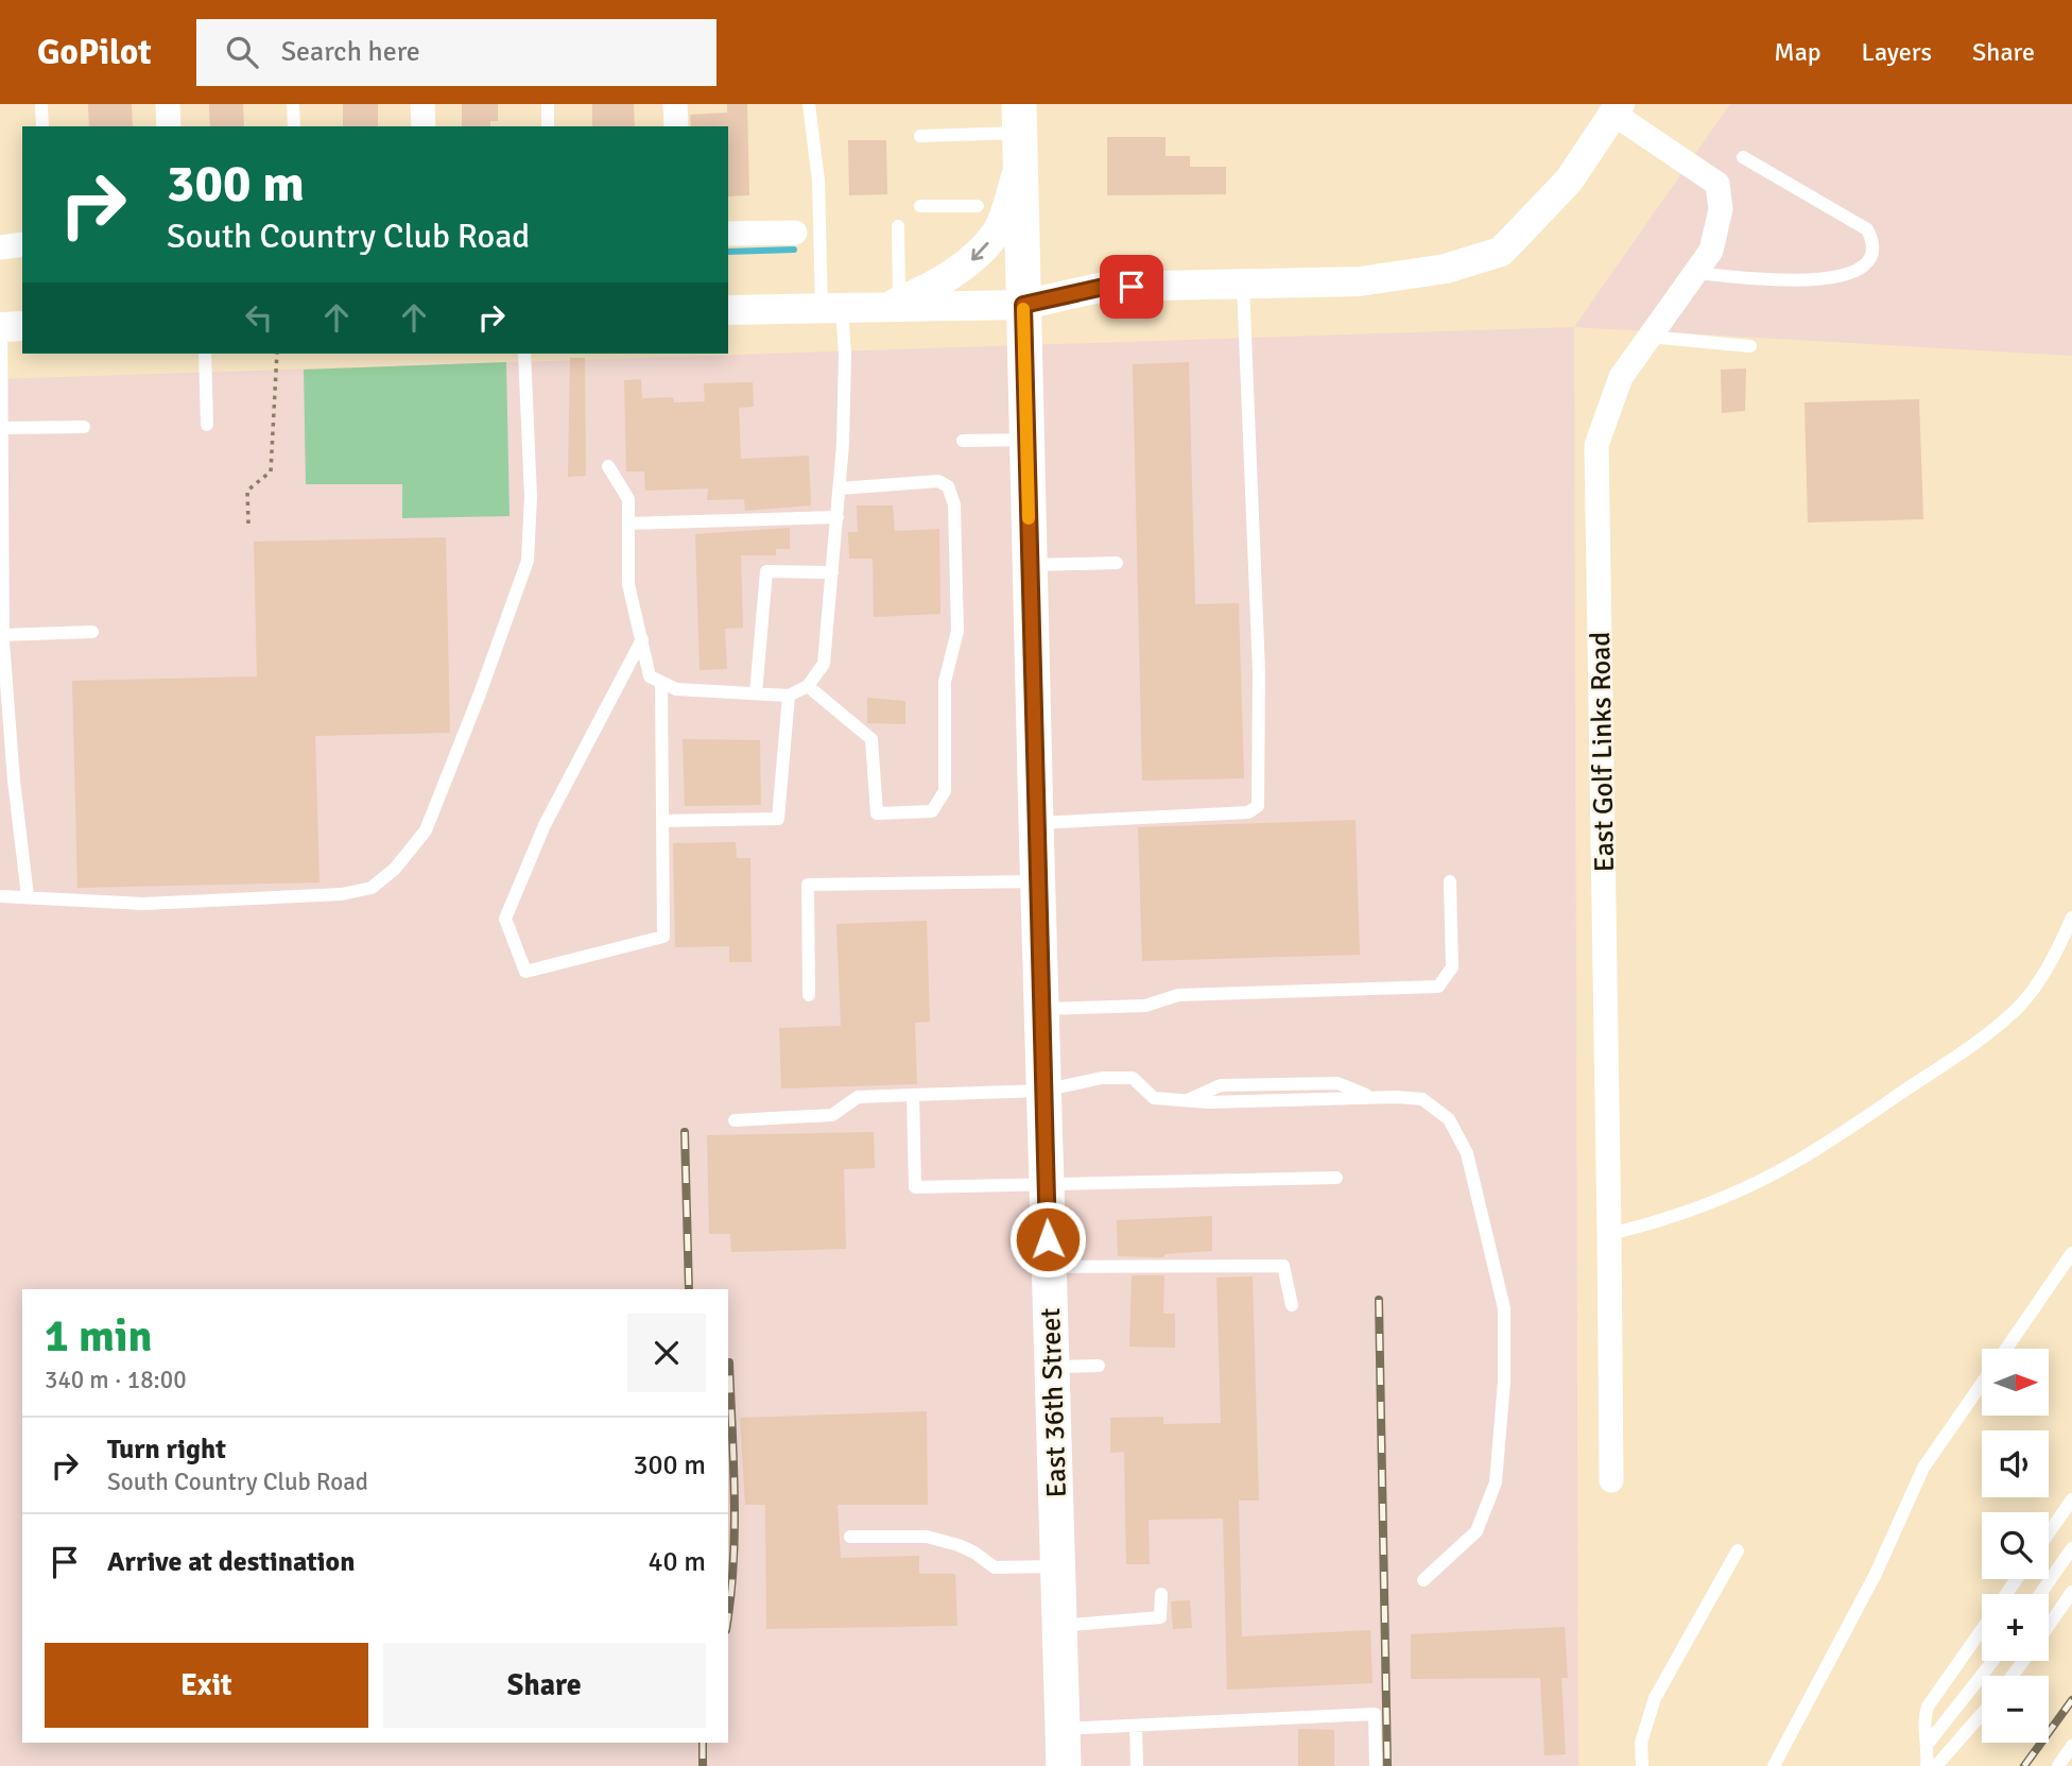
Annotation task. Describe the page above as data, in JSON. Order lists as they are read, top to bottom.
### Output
{
  "streets": {
    "main road": ["East 36th Street"],
    "street": ["East Golf Links Road"]
  },
  "north": "right",
  "page": {
    "header": "GoPilot",
    "search": "Search here",
    "nav": ["Map", "Layers", "Share"],
    "turn": ["300 m", "South Country Club Road"],
    "heading": ["1 min", "340 m · 18:00"],
    "map_buttons": ["+", "−"],
    "list": [
      {
        "name": "Turn right",
        "note": "South Country Club Road",
        "value": "300 m"
      },
      {
        "name": "Arrive at destination",
        "value": "40 m"
      }
    ],
    "buttons": ["Exit", "Share"]
  }
}
